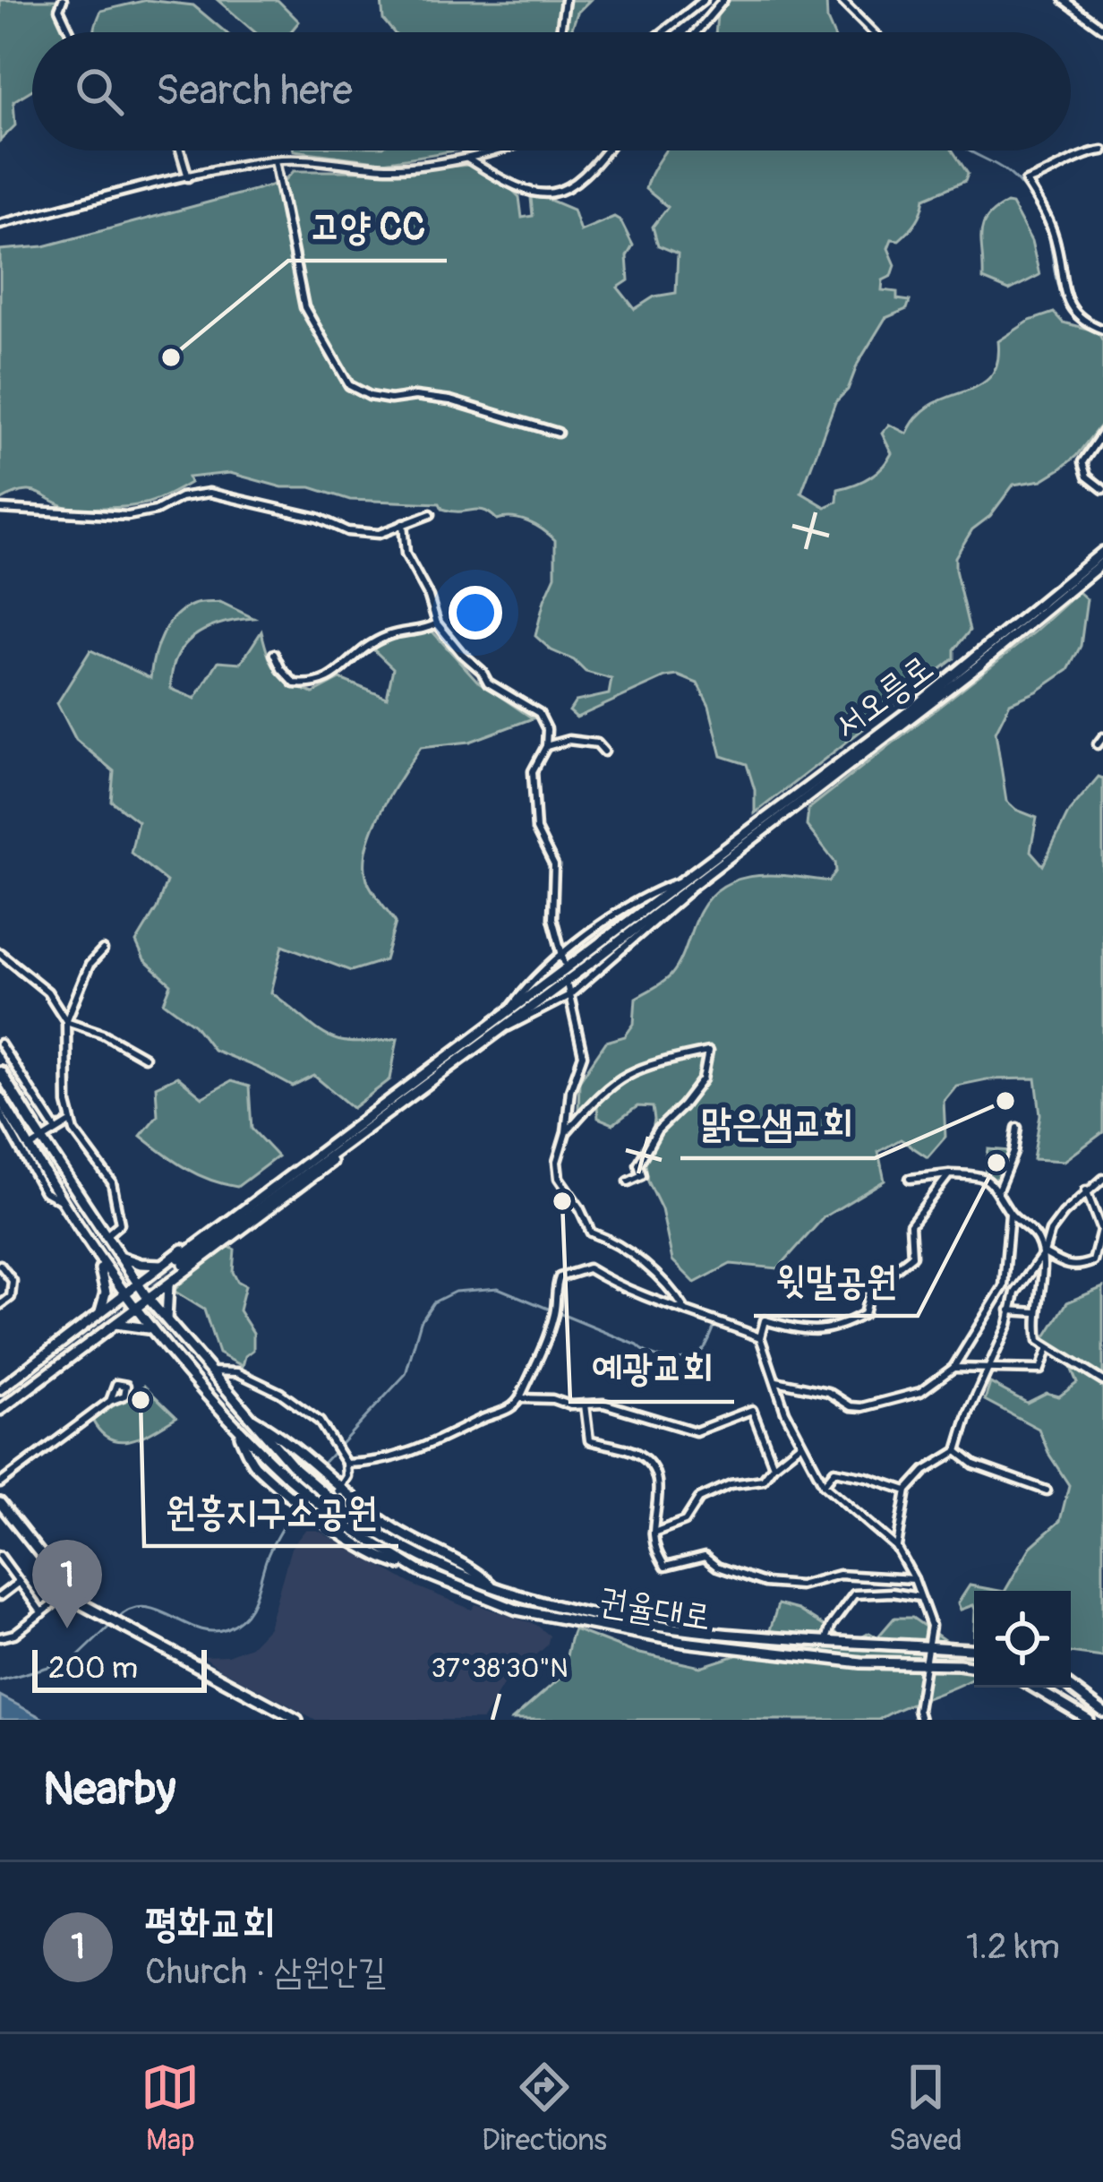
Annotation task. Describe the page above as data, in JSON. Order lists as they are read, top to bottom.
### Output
{
  "streets": {
    "main road": ["서오릉로", "권율대로"]
  },
  "places": [
    "고양 CC",
    "맑은샘교회",
    "윗말공원",
    "예광교회",
    "원흥지구소공원"
  ],
  "scale_bar": "200 m",
  "page": {
    "search": "Search here",
    "pins": "1",
    "scale": "200 m",
    "heading": "Nearby",
    "list": [
      {
        "mark": "1",
        "name": "평화교회",
        "note": "Church · 삼원안길",
        "value": "1.2 km"
      }
    ],
    "nav": ["Map", "Directions", "Saved"]
  },
  "coordinates": ["37°38'30\"N"]
}
